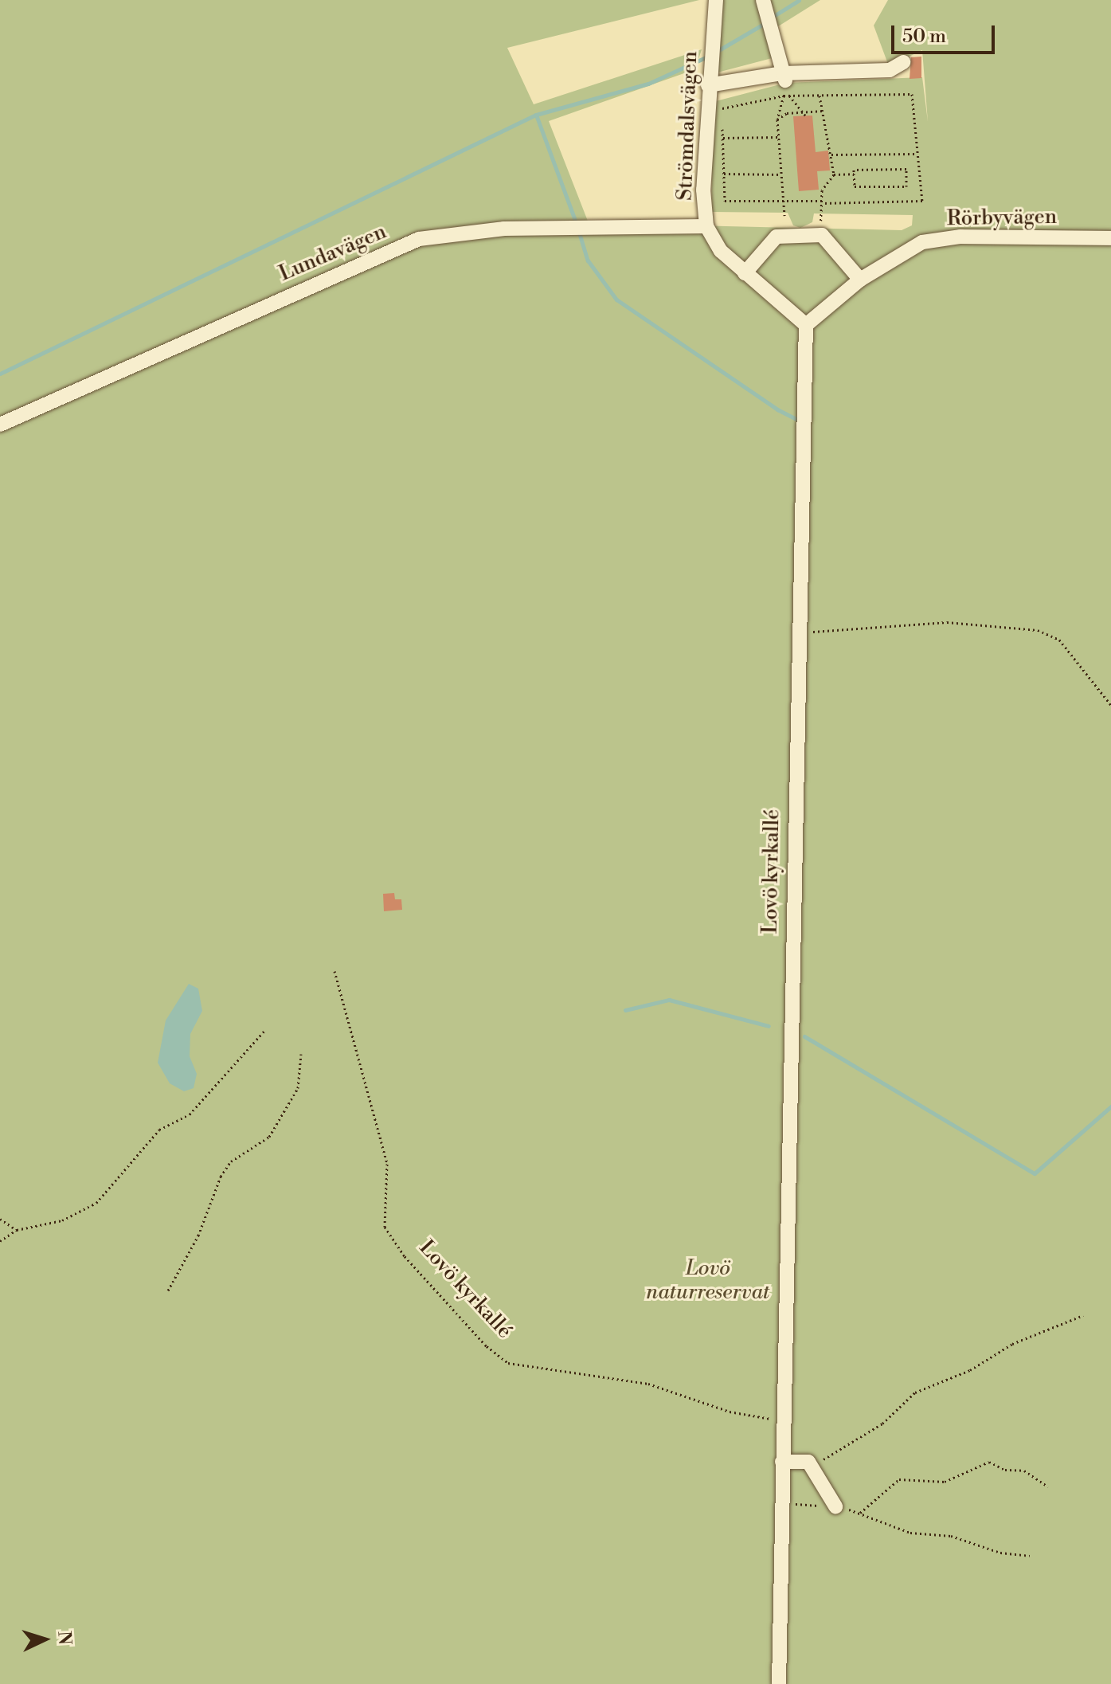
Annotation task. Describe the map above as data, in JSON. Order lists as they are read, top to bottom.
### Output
{
  "streets": {
    "street": [
      "Strömdalsvägen",
      "Rörbyvägen",
      "Lundavägen",
      "Lovö kyrkallé"
    ]
  },
  "crossings": [
    ["Strömdalsvägen", "Rörbyvägen"],
    ["Strömdalsvägen", "Lundavägen"],
    ["Strömdalsvägen", "Lovö kyrkallé"],
    ["Rörbyvägen", "Lovö kyrkallé"]
  ],
  "parks": ["Lovö naturreservat"],
  "scale_bar": "50 m",
  "north": "right"
}
